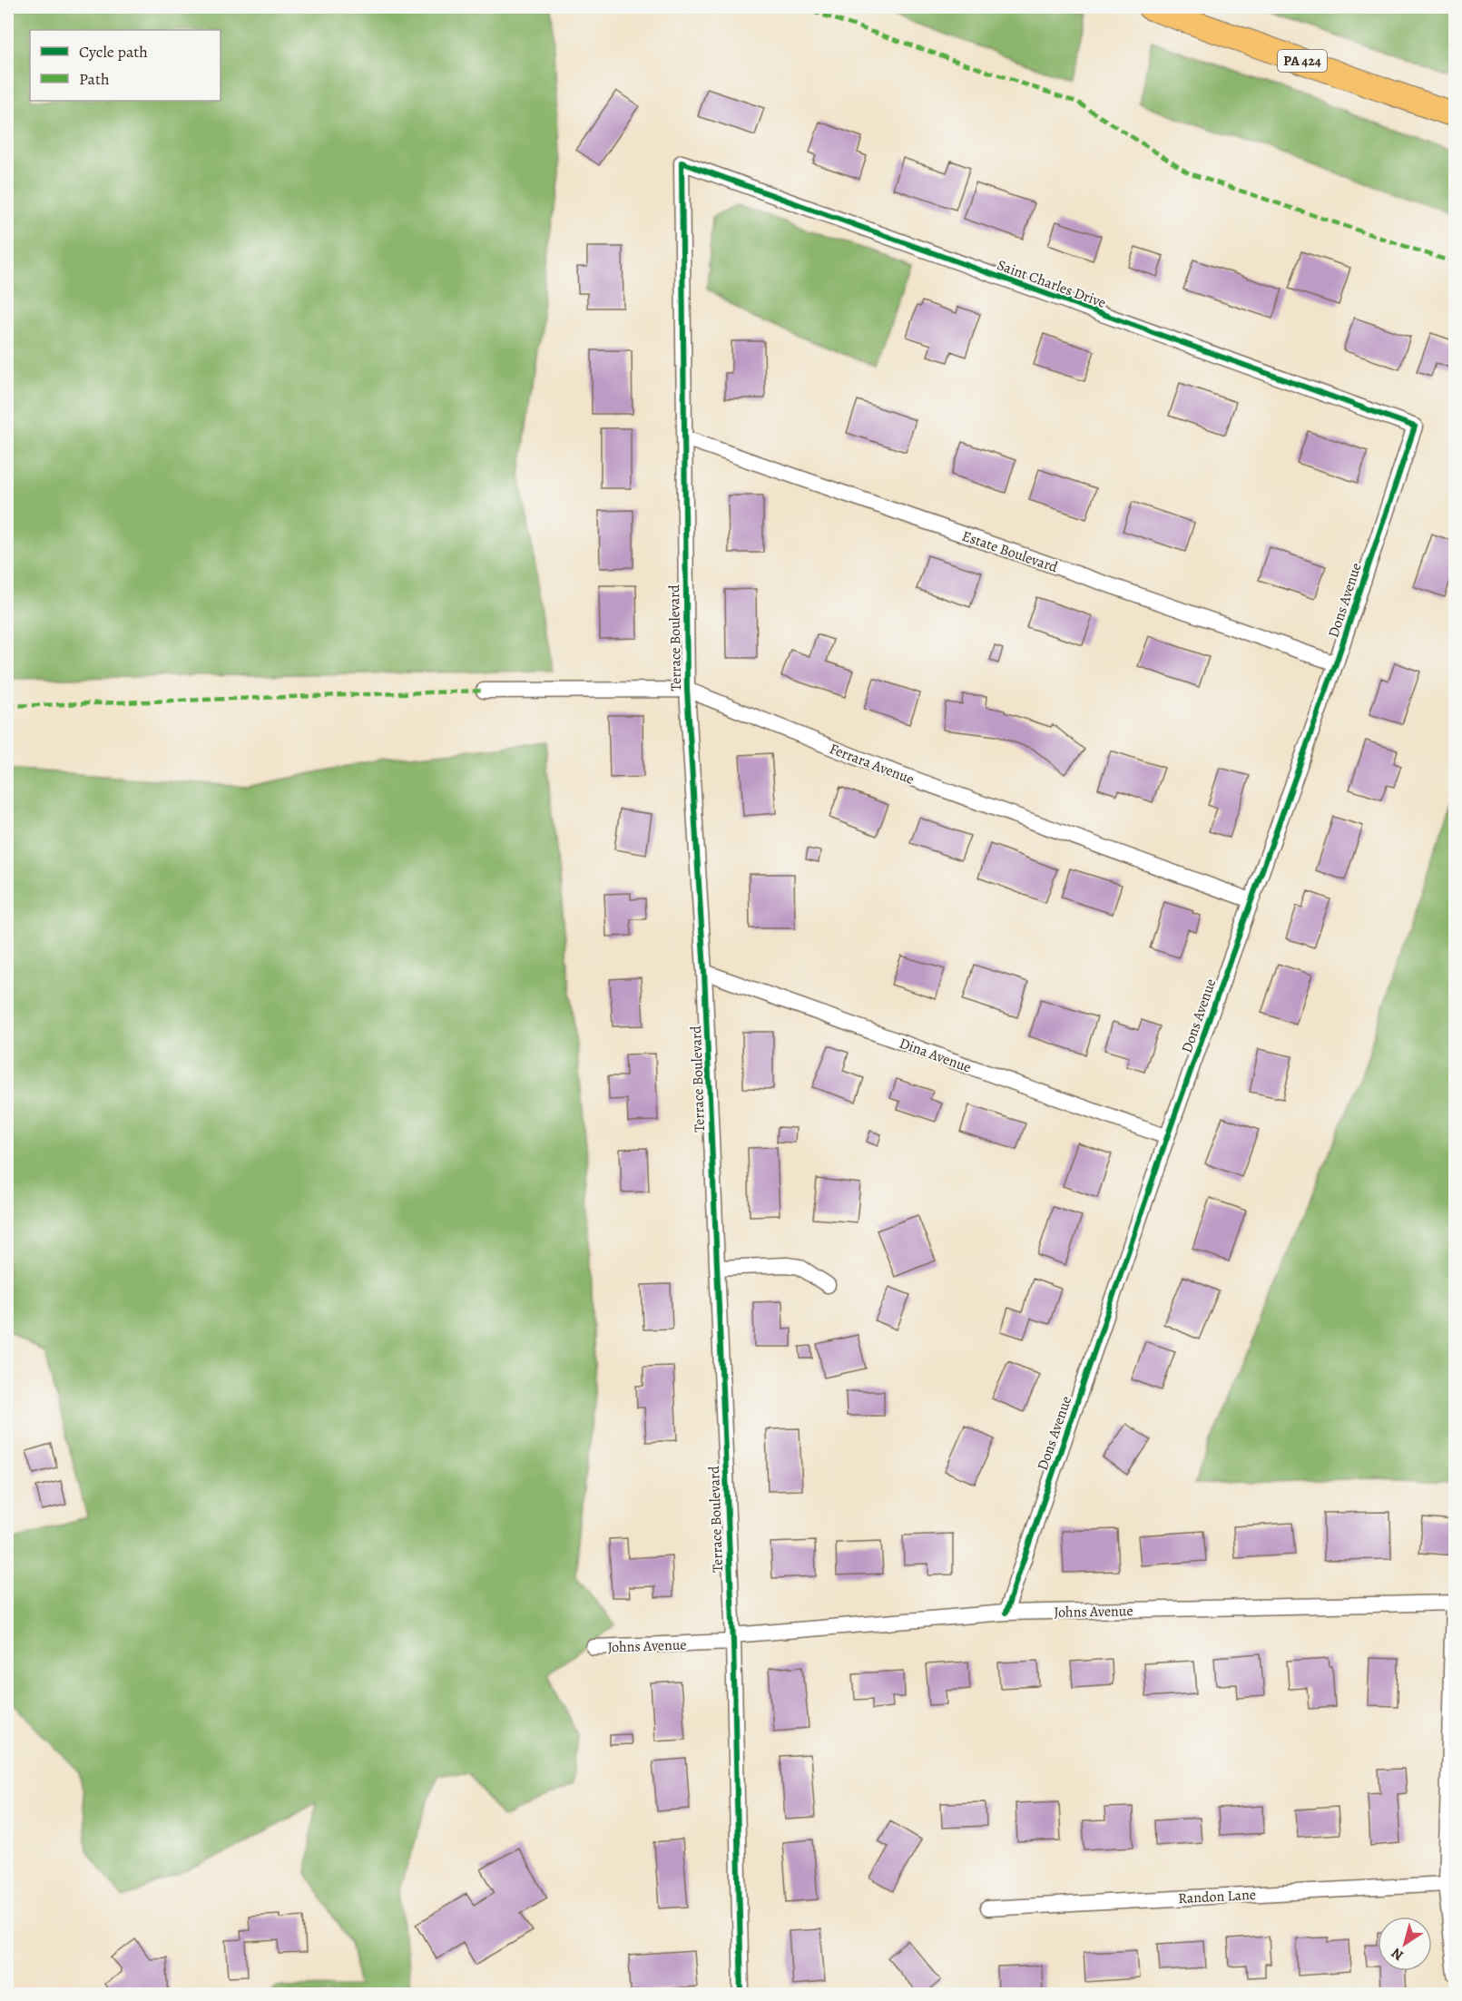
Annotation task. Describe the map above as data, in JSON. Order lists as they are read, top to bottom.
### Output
{
  "streets": {
    "main road": ["PA 424"],
    "street": [
      "Saint Charles Drive",
      "Estate Boulevard",
      "Dons Avenue",
      "Terrace Boulevard",
      "Ferrara Avenue",
      "Dina Avenue",
      "Johns Avenue",
      "Randon Lane"
    ]
  },
  "crossings": [
    ["Saint Charles Drive", "Dons Avenue"],
    ["Saint Charles Drive", "Terrace Boulevard"],
    ["Estate Boulevard", "Dons Avenue"],
    ["Estate Boulevard", "Terrace Boulevard"],
    ["Dons Avenue", "Ferrara Avenue"],
    ["Dons Avenue", "Dina Avenue"],
    ["Dons Avenue", "Johns Avenue"],
    ["Terrace Boulevard", "Ferrara Avenue"],
    ["Terrace Boulevard", "Dina Avenue"],
    ["Terrace Boulevard", "Johns Avenue"]
  ],
  "legend": ["Cycle path", "Path"],
  "north": "bottom left"
}
